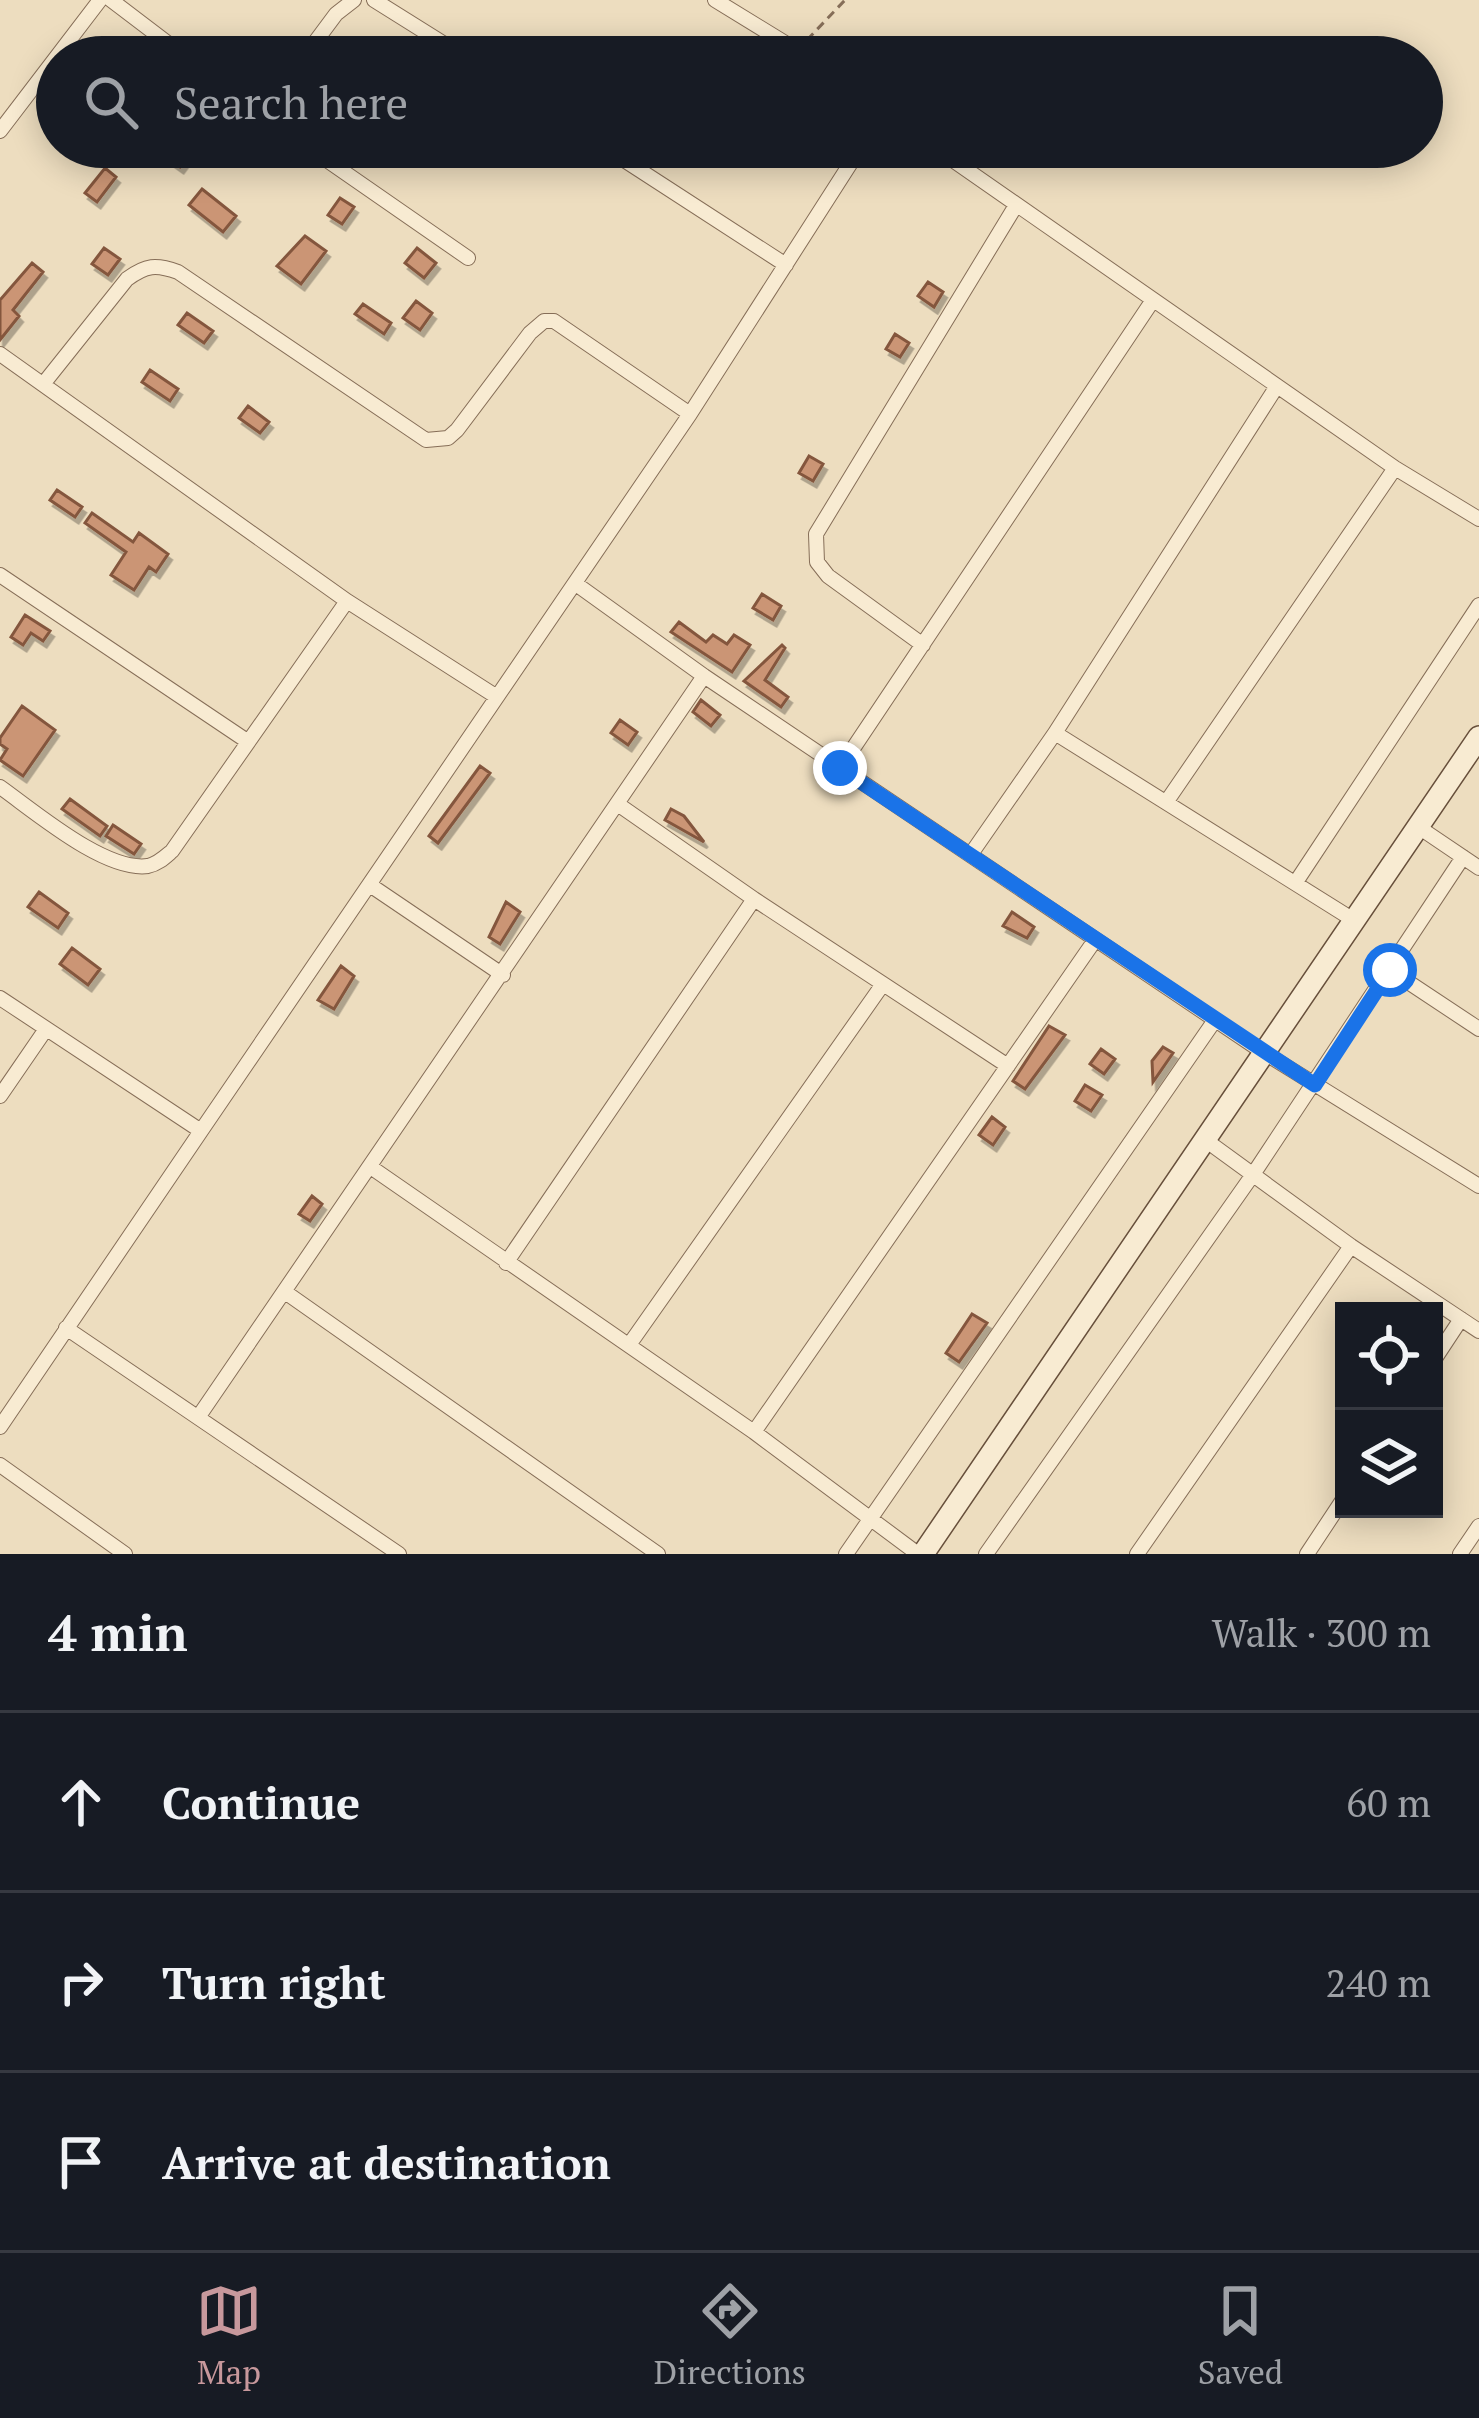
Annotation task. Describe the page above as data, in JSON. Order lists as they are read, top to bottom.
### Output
{
  "page": {
    "search": "Search here",
    "heading": ["4 min", "Walk · 300 m"],
    "list": [
      ["Continue", "60 m"],
      ["Turn right", "240 m"],
      "Arrive at destination"
    ],
    "nav": ["Map", "Directions", "Saved"]
  }
}
